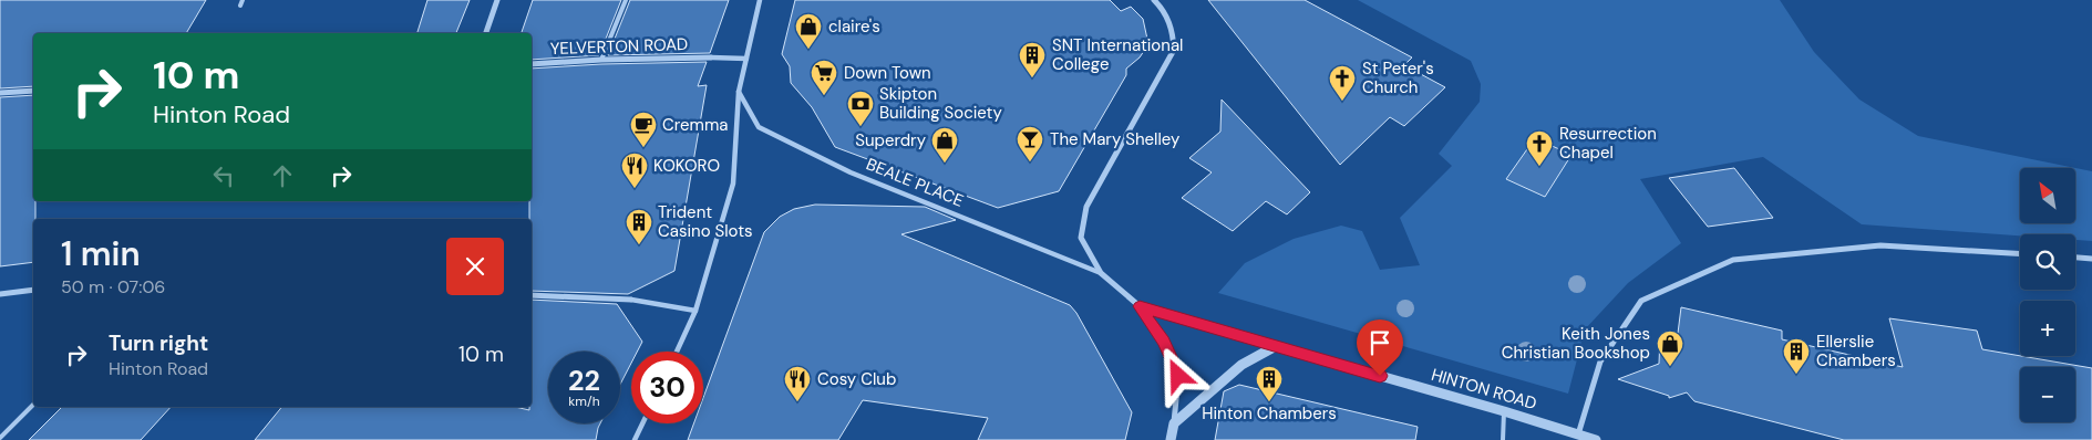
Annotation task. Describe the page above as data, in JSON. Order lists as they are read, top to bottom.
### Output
{
  "streets": {
    "street": ["YELVERTON ROAD", "BEALE PLACE", "HINTON ROAD"]
  },
  "places": {
    "shop": ["claire's", "Superdry", "Keith Jones Christian Bookshop"],
    "building": [
      "SNT International College",
      "Trident Casino Slots",
      "Ellerslie Chambers",
      "Hinton Chambers"
    ],
    "supermarket": ["Down Town"],
    "church": ["St Peter's Church", "Resurrection Chapel"],
    "bank": ["Skipton Building Society"],
    "cafe": ["Cremma"],
    "bar": ["The Mary Shelley"],
    "restaurant": ["KOKORO", "Cosy Club"]
  },
  "north": "top left",
  "page": {
    "turn": ["10 m", "Hinton Road"],
    "map_buttons": ["+", "−"],
    "heading": ["1 min", "50 m · 07:06"],
    "list": [
      {
        "name": "Turn right",
        "note": "Hinton Road",
        "value": "10 m"
      }
    ],
    "speed": "22 km/h",
    "limit": "30"
  }
}
